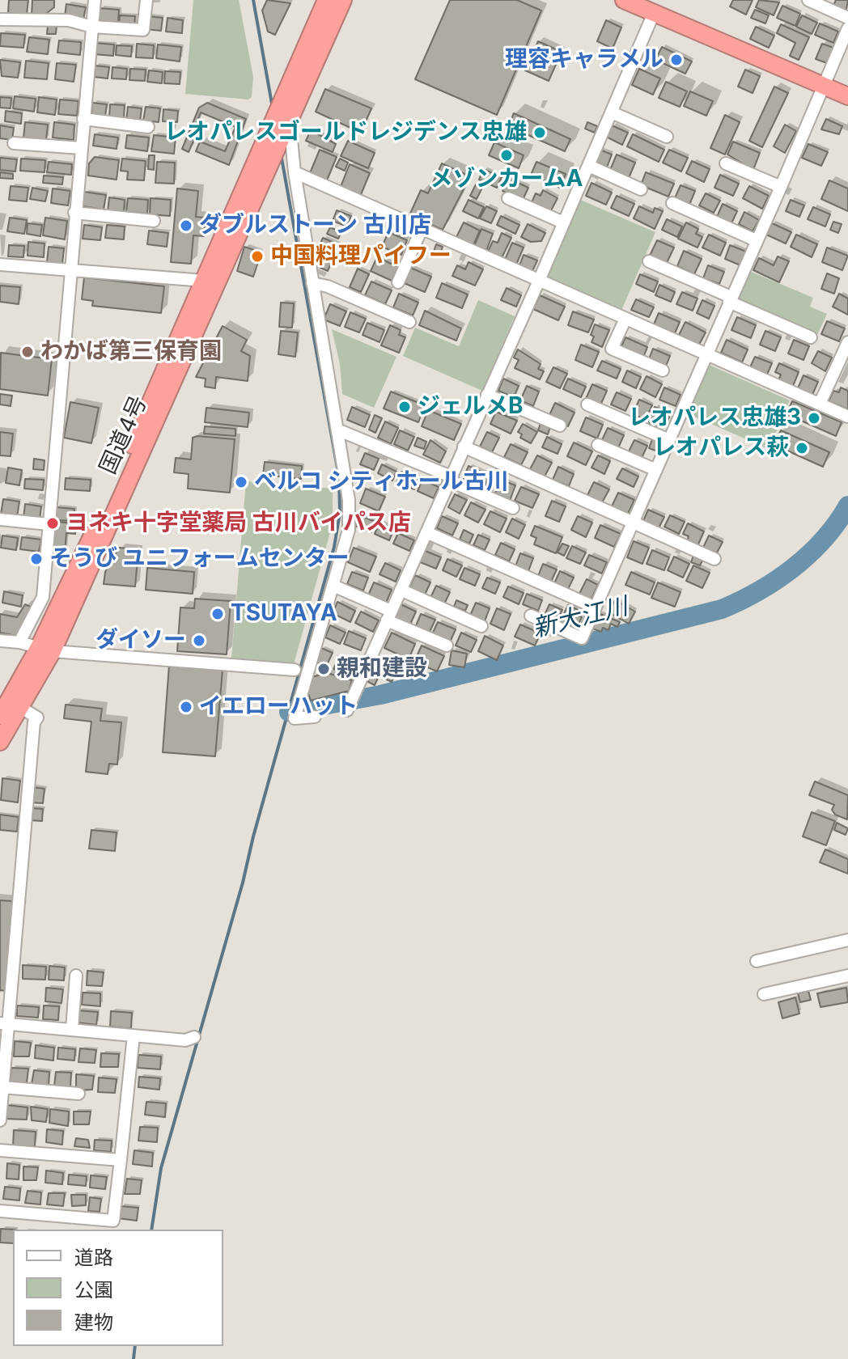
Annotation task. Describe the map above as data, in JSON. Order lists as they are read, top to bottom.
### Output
{
  "streets": {
    "highway": ["国道4号"]
  },
  "water": ["新大江川"],
  "places": [
    "理容キャラメル",
    "レオパレスゴールドレジデンス忠雄",
    "メゾンカームA",
    "ダブルストーン 古川店",
    "中国料理パイフー",
    "わかば第三保育園",
    "ジェルメB",
    "レオパレス忠雄3",
    "レオパレス萩",
    "ベルコ シティホール古川",
    "ヨネキ十字堂薬局 古川バイパス店",
    "そうび ユニフォームセンター",
    "TSUTAYA",
    "ダイソー",
    "親和建設",
    "イエローハット"
  ],
  "legend": ["道路", "公園", "建物"]
}
